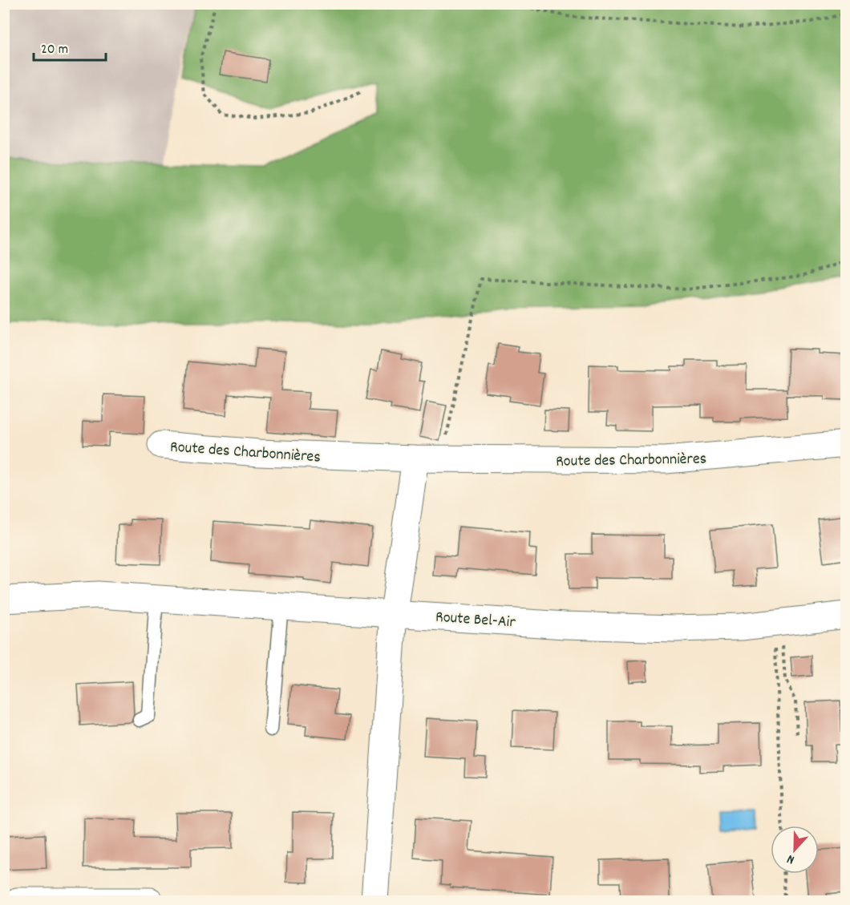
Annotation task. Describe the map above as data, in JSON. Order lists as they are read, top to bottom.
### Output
{
  "streets": {
    "street": ["Route des Charbonnières", "Route Bel-Air"]
  },
  "scale_bar": "20 m",
  "north": "bottom"
}
